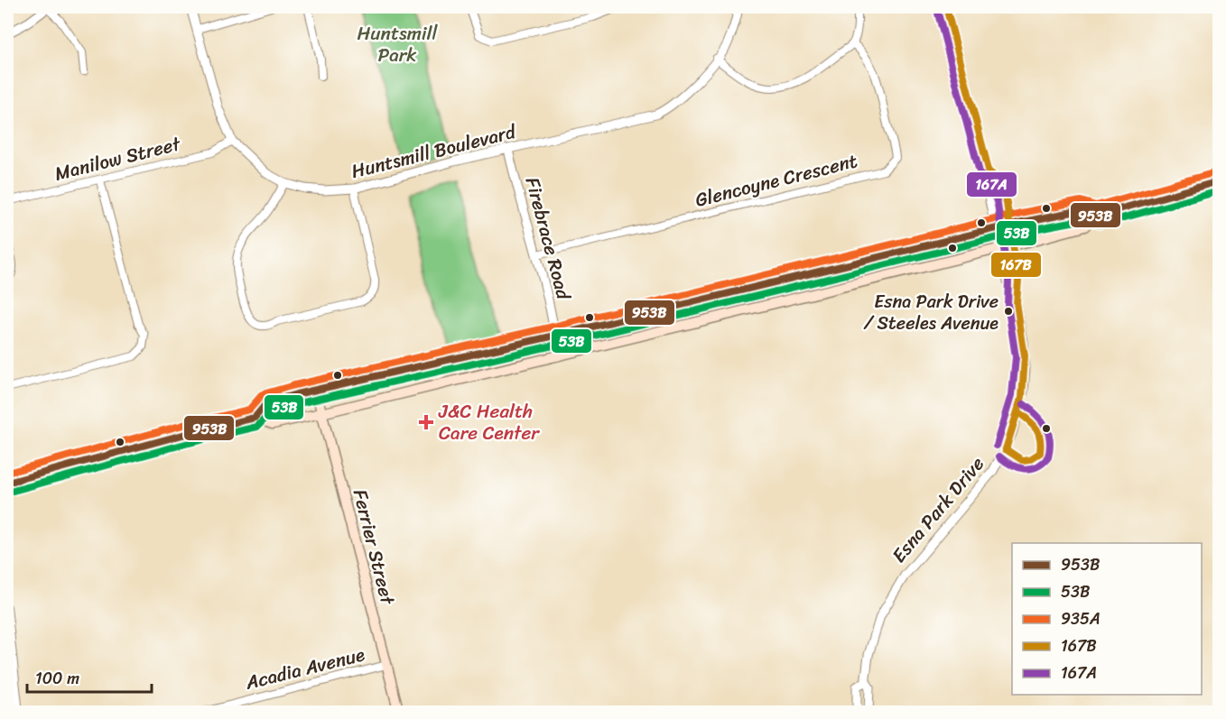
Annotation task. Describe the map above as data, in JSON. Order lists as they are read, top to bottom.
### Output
{
  "streets": {
    "main road": ["Ferrier Street"],
    "street": [
      "Huntsmill Boulevard",
      "Manilow Street",
      "Glencoyne Crescent",
      "Firebrace Road",
      "Esna Park Drive",
      "Acadia Avenue"
    ]
  },
  "crossings": [
    ["Huntsmill Boulevard", "Manilow Street"],
    ["Huntsmill Boulevard", "Firebrace Road"],
    ["Glencoyne Crescent", "Firebrace Road"],
    ["Ferrier Street", "Acadia Avenue"]
  ],
  "parks": ["Huntsmill Park"],
  "places": {
    "other": ["Esna Park Drive / Steeles Avenue"],
    "health": ["J&C Health Care Center"]
  },
  "lines": [
    "transit line 167B",
    "transit line 167A",
    "transit line 935A",
    "transit line 953B",
    "transit line 53B"
  ],
  "legend": [
    "953B",
    "53B",
    "935A",
    "167B",
    "167A"
  ],
  "scale_bar": "100 m"
}
